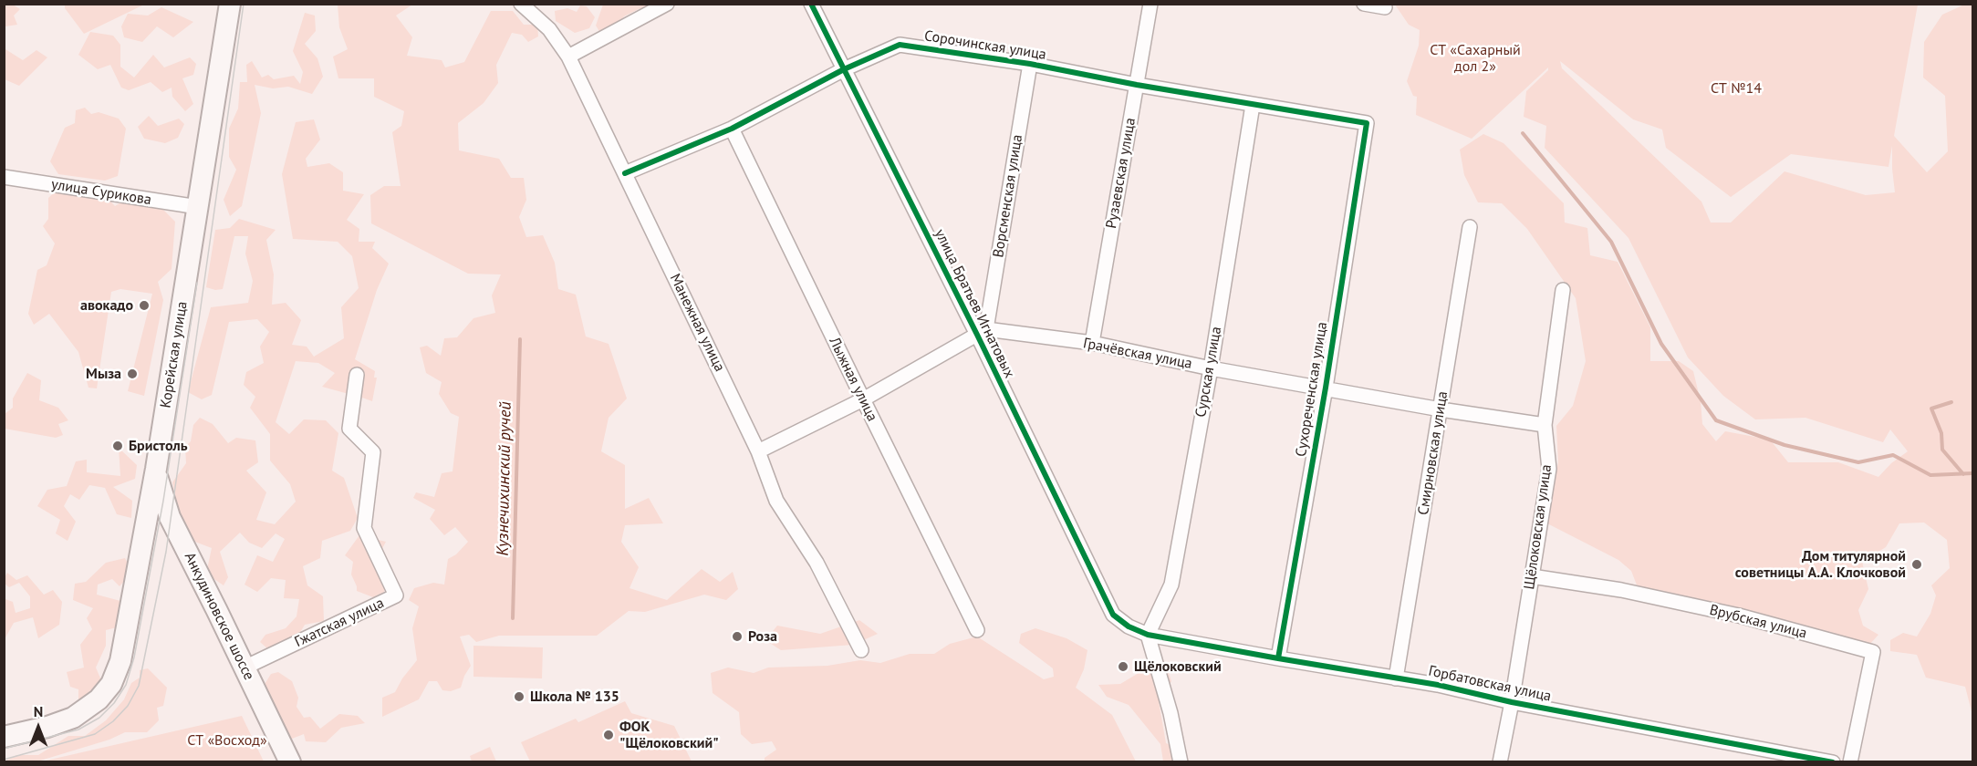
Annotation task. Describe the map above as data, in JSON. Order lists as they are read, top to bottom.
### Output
{
  "streets": {
    "street": [
      "Сорочинская улица",
      "Рузаевская улица",
      "улица Сурикова",
      "Ворсменская улица",
      "улица Братьев Игнатовых",
      "Манежная улица",
      "Грачёвская улица",
      "Корейская улица",
      "Сурская улица",
      "Лыжная улица",
      "Сухореченская улица",
      "Смирновская улица",
      "Щёлоковская улица",
      "Анкудиновское шоссе",
      "Врубская улица",
      "Гжатская улица",
      "Горбатовская улица"
    ]
  },
  "crossings": [
    ["Сорочинская улица", "Рузаевская улица"],
    ["Сорочинская улица", "Ворсменская улица"],
    ["Сорочинская улица", "улица Братьев Игнатовых"],
    ["Сорочинская улица", "Манежная улица"],
    ["Сорочинская улица", "Сурская улица"],
    ["Сорочинская улица", "Лыжная улица"],
    ["Сорочинская улица", "Сухореченская улица"],
    ["Рузаевская улица", "Грачёвская улица"],
    ["улица Сурикова", "Корейская улица"],
    ["Ворсменская улица", "улица Братьев Игнатовых"],
    ["Ворсменская улица", "Грачёвская улица"],
    ["улица Братьев Игнатовых", "Грачёвская улица"],
    ["улица Братьев Игнатовых", "Горбатовская улица"],
    ["Грачёвская улица", "Сурская улица"],
    ["Грачёвская улица", "Сухореченская улица"],
    ["Грачёвская улица", "Смирновская улица"],
    ["Грачёвская улица", "Щёлоковская улица"],
    ["Корейская улица", "Анкудиновское шоссе"],
    ["Сурская улица", "Горбатовская улица"],
    ["Сухореченская улица", "Горбатовская улица"],
    ["Смирновская улица", "Горбатовская улица"],
    ["Щёлоковская улица", "Врубская улица"],
    ["Щёлоковская улица", "Горбатовская улица"],
    ["Анкудиновское шоссе", "Гжатская улица"]
  ],
  "water": ["Кузнечихинский ручей"],
  "parks": ["СТ «Сахарный дол 2»", "СТ №14", "СТ «Восход»"],
  "places": [
    "авокадо",
    "Мыза",
    "Бристоль",
    "Дом титулярной советницы А.А. Клочковой",
    "Роза",
    "Щёлоковский",
    "Школа № 135",
    "ФОК \"Щёлоковский\""
  ],
  "north": "top"
}
